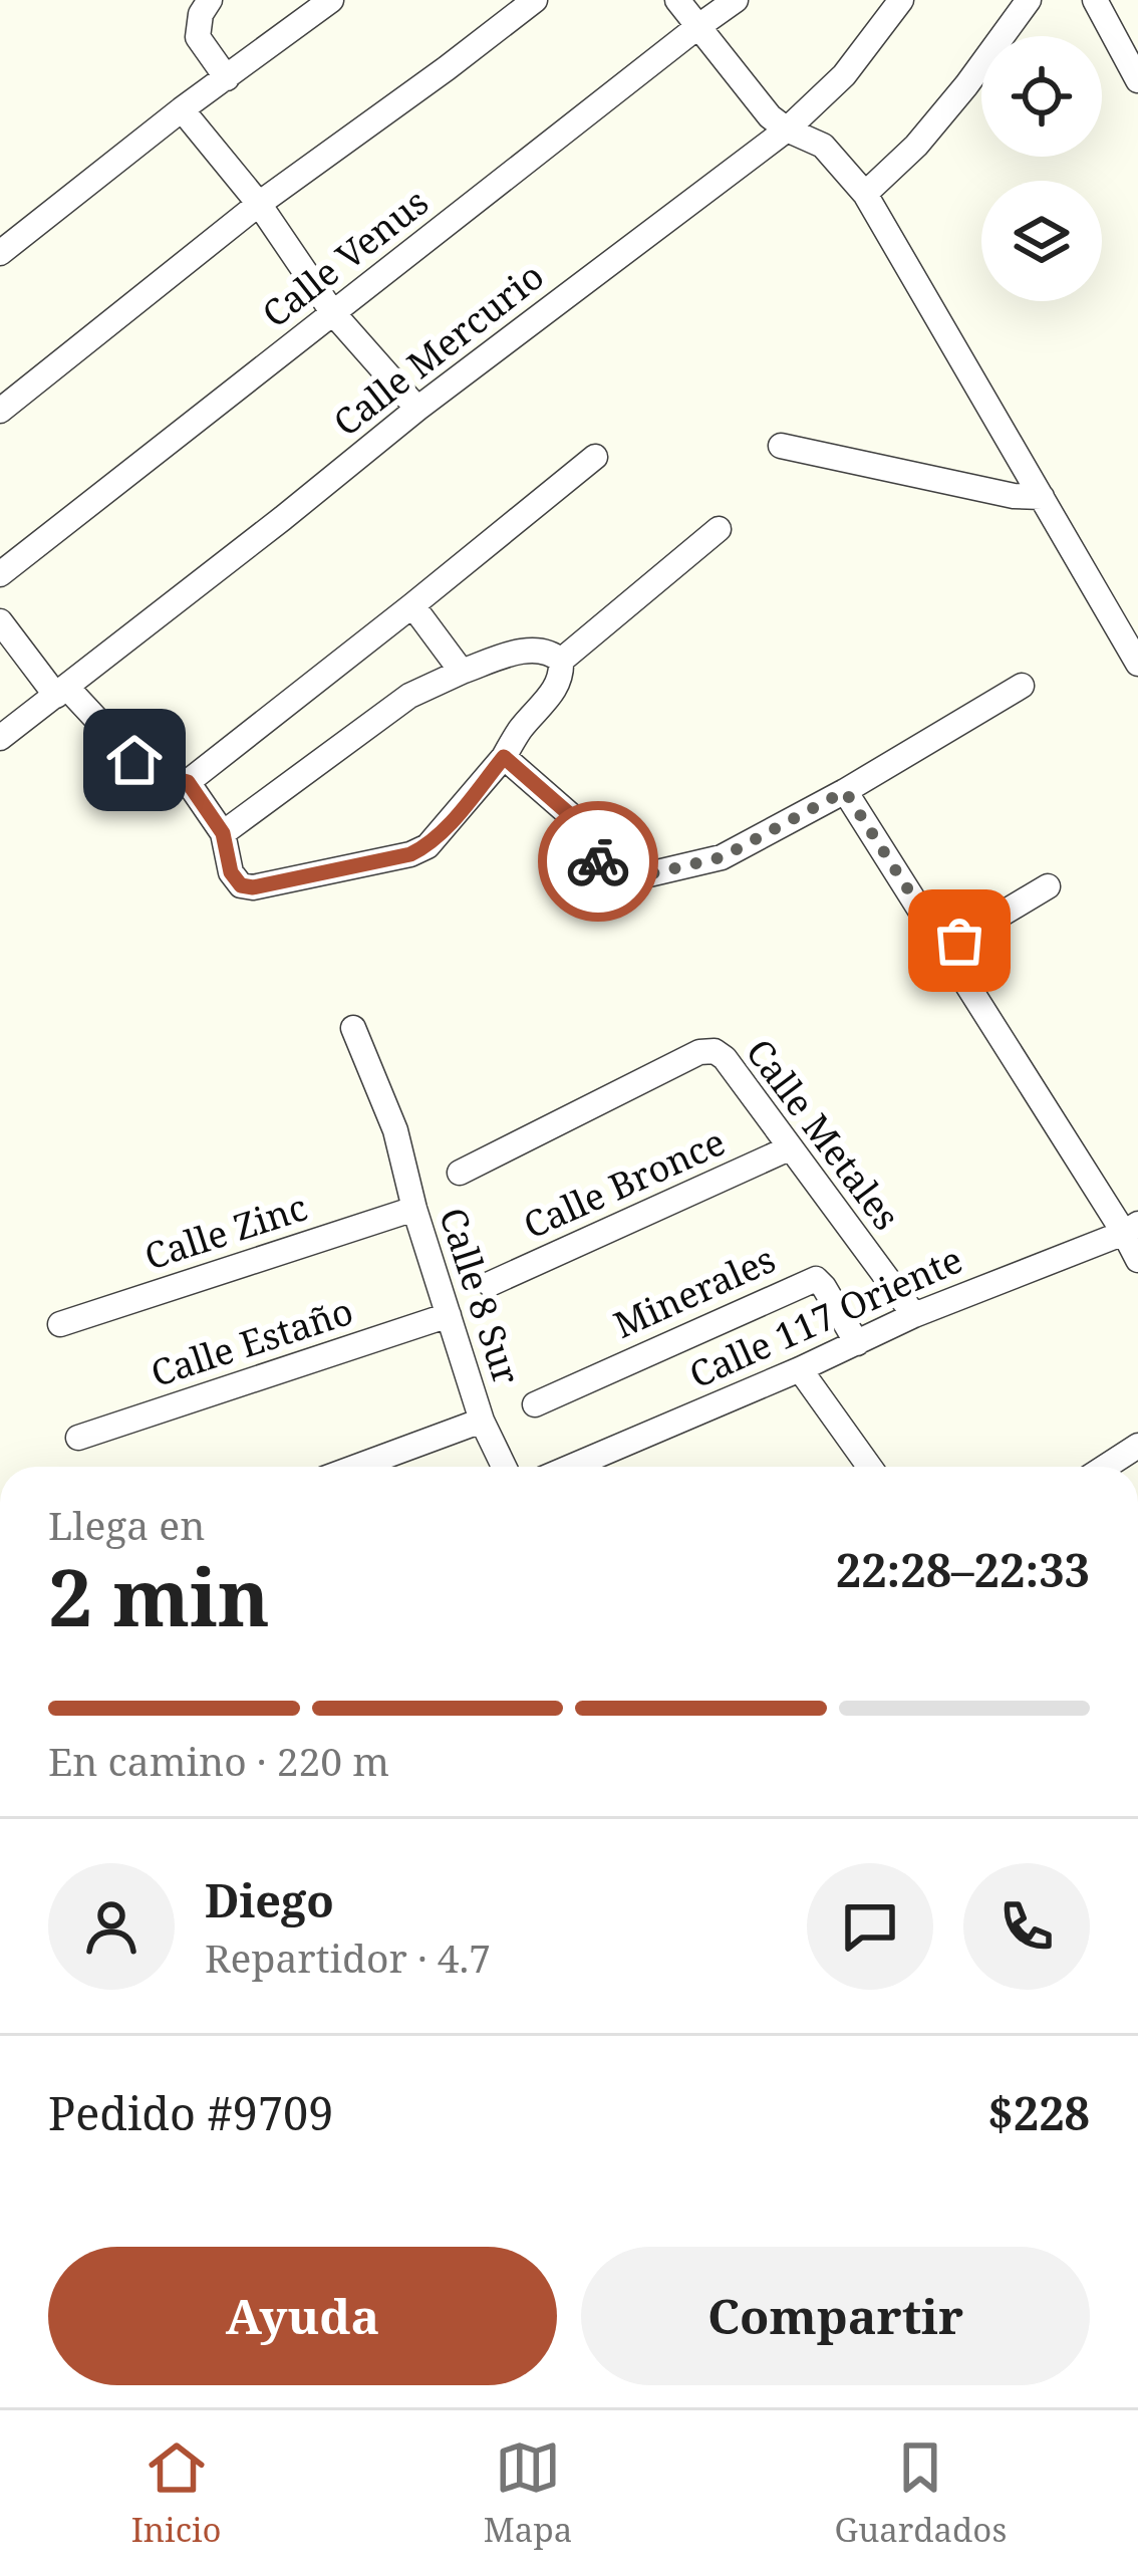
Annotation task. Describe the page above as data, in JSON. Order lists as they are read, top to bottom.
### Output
{
  "streets": {
    "street": [
      "Calle Venus",
      "Calle Mercurio",
      "Calle Metales",
      "Calle Bronce",
      "Calle Zinc",
      "Minerales",
      "Calle 8 Sur",
      "Calle 117 Oriente",
      "Calle Estaño"
    ]
  },
  "crossings": [
    ["Calle Metales", "Calle Bronce"],
    ["Calle Metales", "Calle 117 Oriente"],
    ["Calle Zinc", "Calle 8 Sur"],
    ["Minerales", "Calle 117 Oriente"],
    ["Calle 8 Sur", "Calle Estaño"]
  ],
  "page": {
    "heading": ["2 min", "Llega en", "22:28–22:33"],
    "panel": [
      "Diego",
      "Repartidor · 4.7",
      "Pedido #9709",
      "$228"
    ],
    "bar": "En camino · 220 m",
    "buttons": ["Ayuda", "Compartir"],
    "tabs": ["Inicio", "Mapa", "Guardados"]
  }
}
